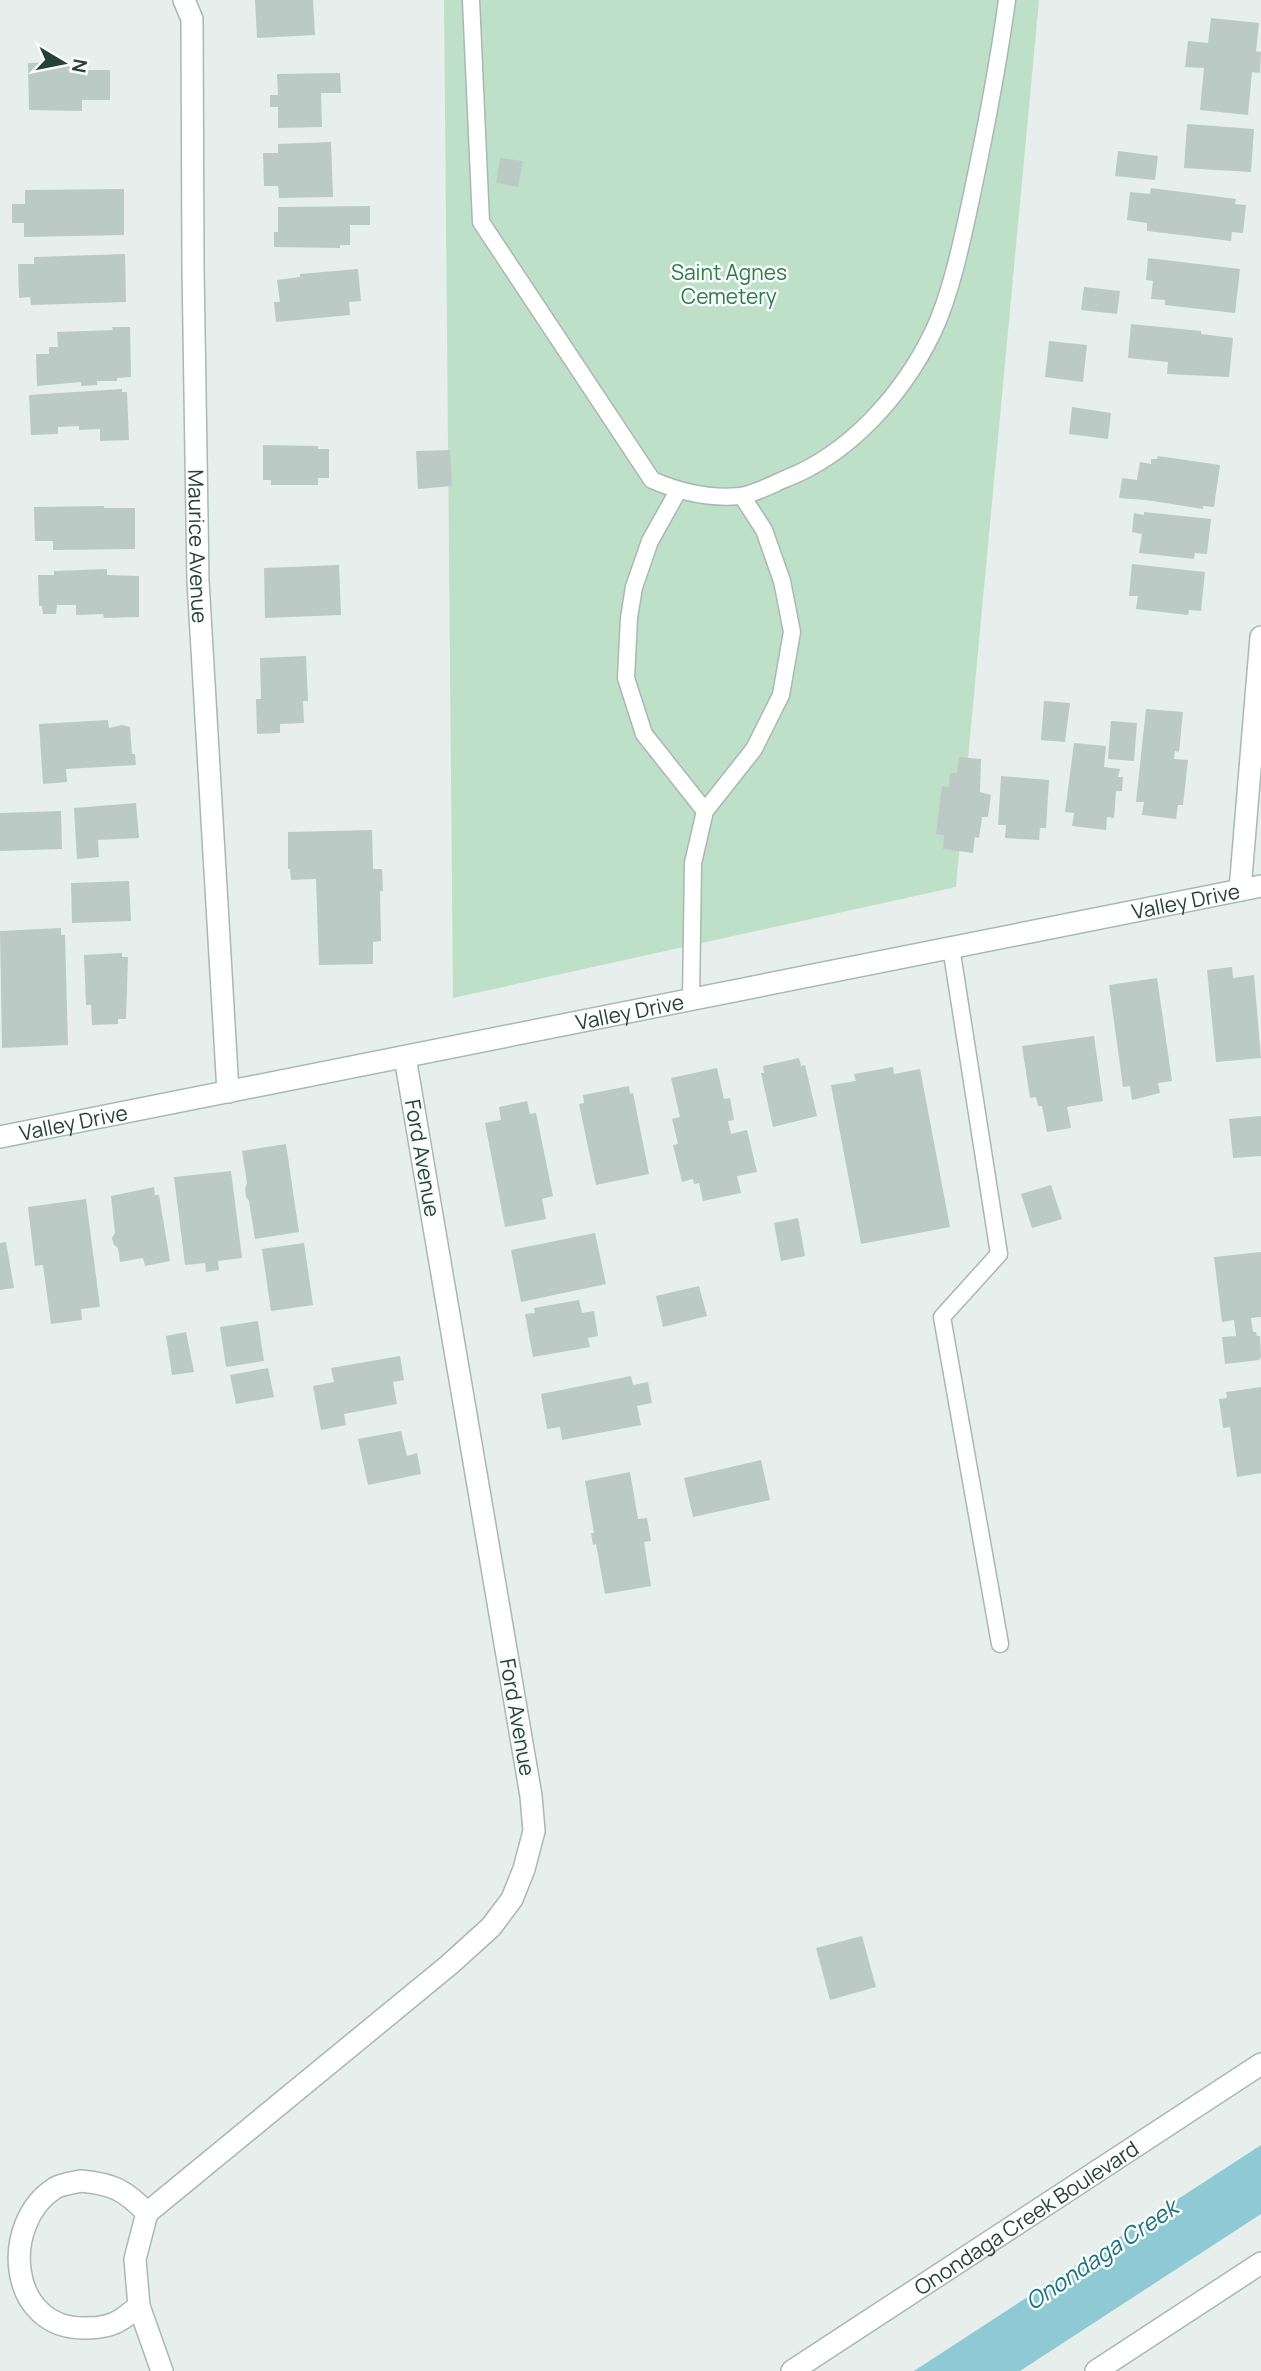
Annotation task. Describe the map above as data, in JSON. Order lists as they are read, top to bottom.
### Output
{
  "streets": {
    "street": [
      "Maurice Avenue",
      "Valley Drive",
      "Ford Avenue",
      "Onondaga Creek Boulevard"
    ]
  },
  "crossings": [
    ["Maurice Avenue", "Valley Drive"],
    ["Valley Drive", "Ford Avenue"]
  ],
  "water": ["Onondaga Creek"],
  "parks": ["Saint Agnes Cemetery"],
  "north": "right"
}
